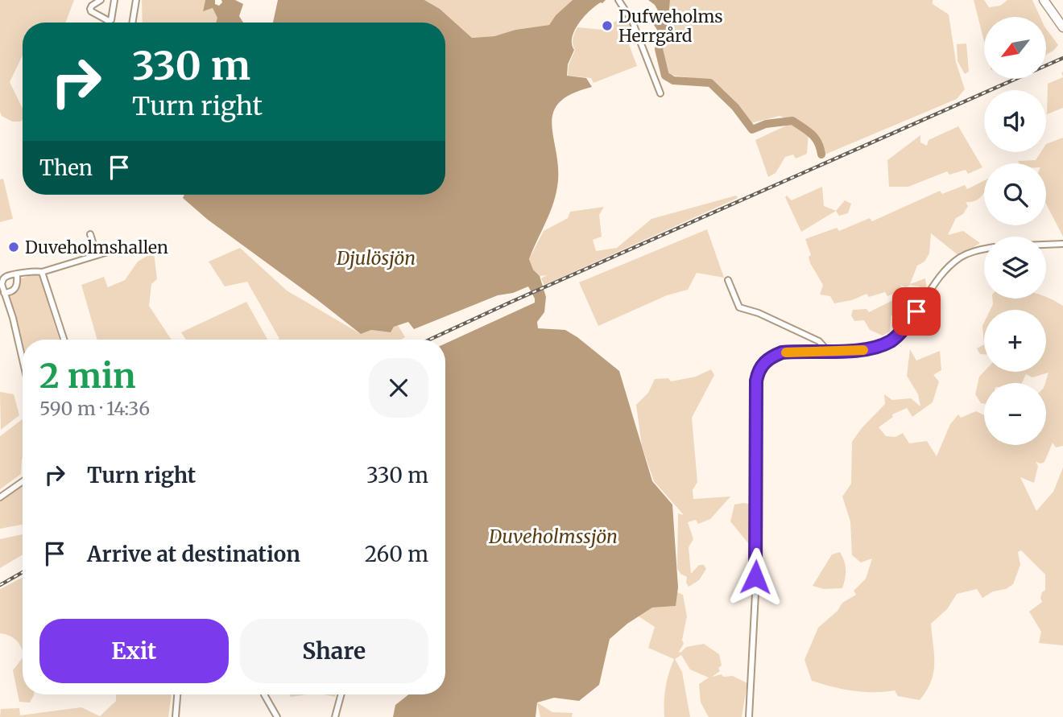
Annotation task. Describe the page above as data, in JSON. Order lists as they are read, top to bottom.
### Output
{
  "water": ["Djulösjön", "Duveholmssjön"],
  "places": ["Dufweholms Herrgård", "Duveholmshallen"],
  "north": "bottom left",
  "page": {
    "map_buttons": ["+", "−"],
    "turn": ["330 m", "Turn right"],
    "then": "Then",
    "heading": ["2 min", "590 m · 14:36"],
    "list": [
      {
        "name": "Turn right",
        "value": "330 m"
      },
      {
        "name": "Arrive at destination",
        "value": "260 m"
      }
    ],
    "buttons": ["Exit", "Share"]
  }
}
